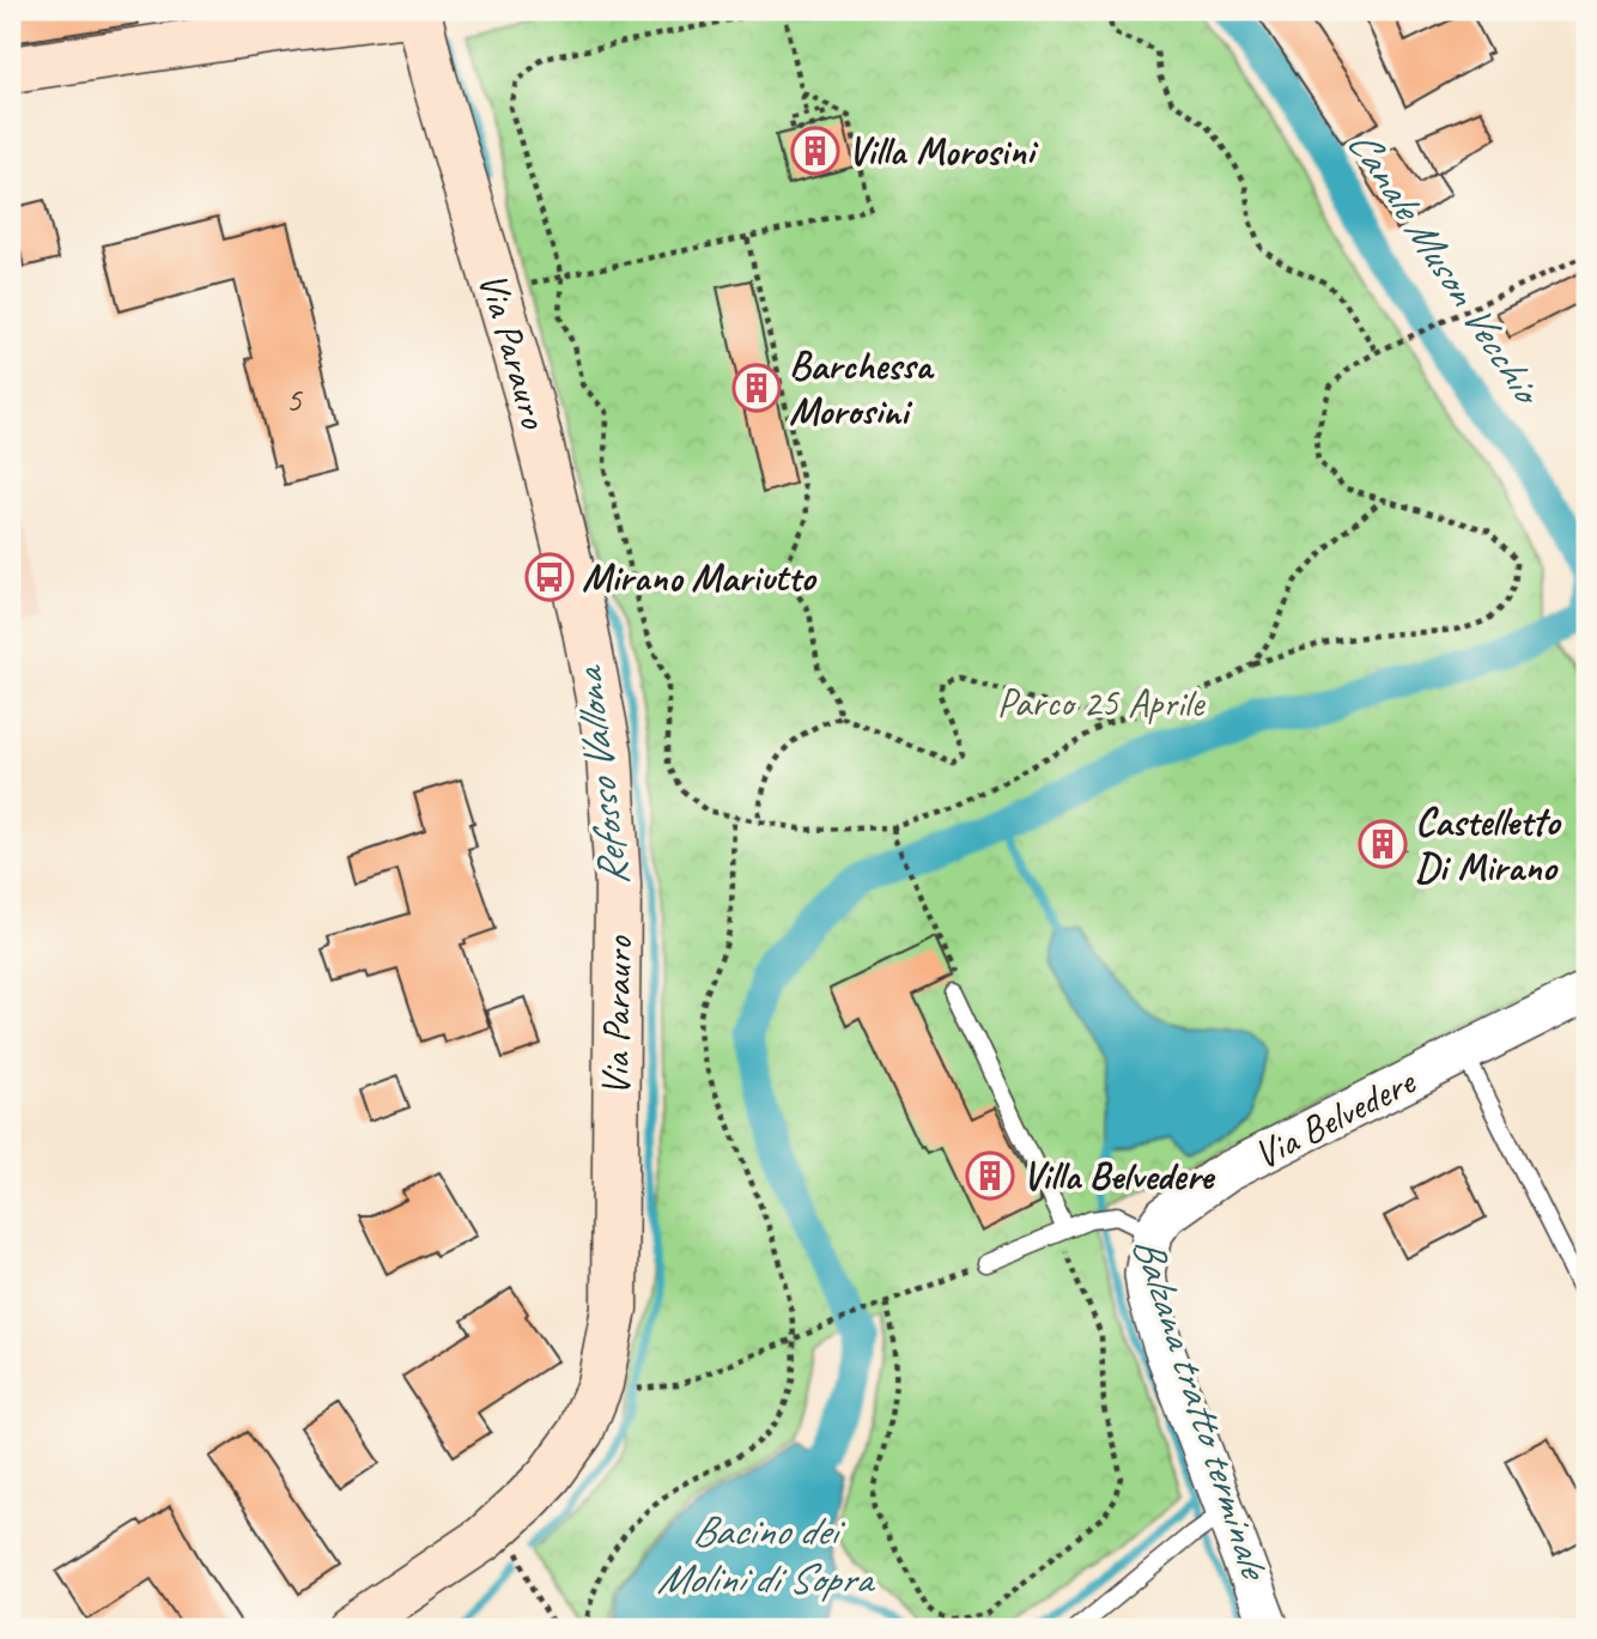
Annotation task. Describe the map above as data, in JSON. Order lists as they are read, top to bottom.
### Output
{
  "streets": {
    "main road": ["Via Parauro"],
    "street": ["Via Belvedere"]
  },
  "water": [
    "Canale Muson Vecchio",
    "Refosso Vallona",
    "Balzana tratto terminale",
    "Bacino dei Molini di Sopra"
  ],
  "parks": ["Parco 25 Aprile"],
  "places": {
    "building": [
      "Villa Morosini",
      "Barchessa Morosini",
      "Castelletto Di Mirano",
      "Villa Belvedere"
    ],
    "bus stop": ["Mirano Mariutto"]
  },
  "house_numbers": ["5"]
}
